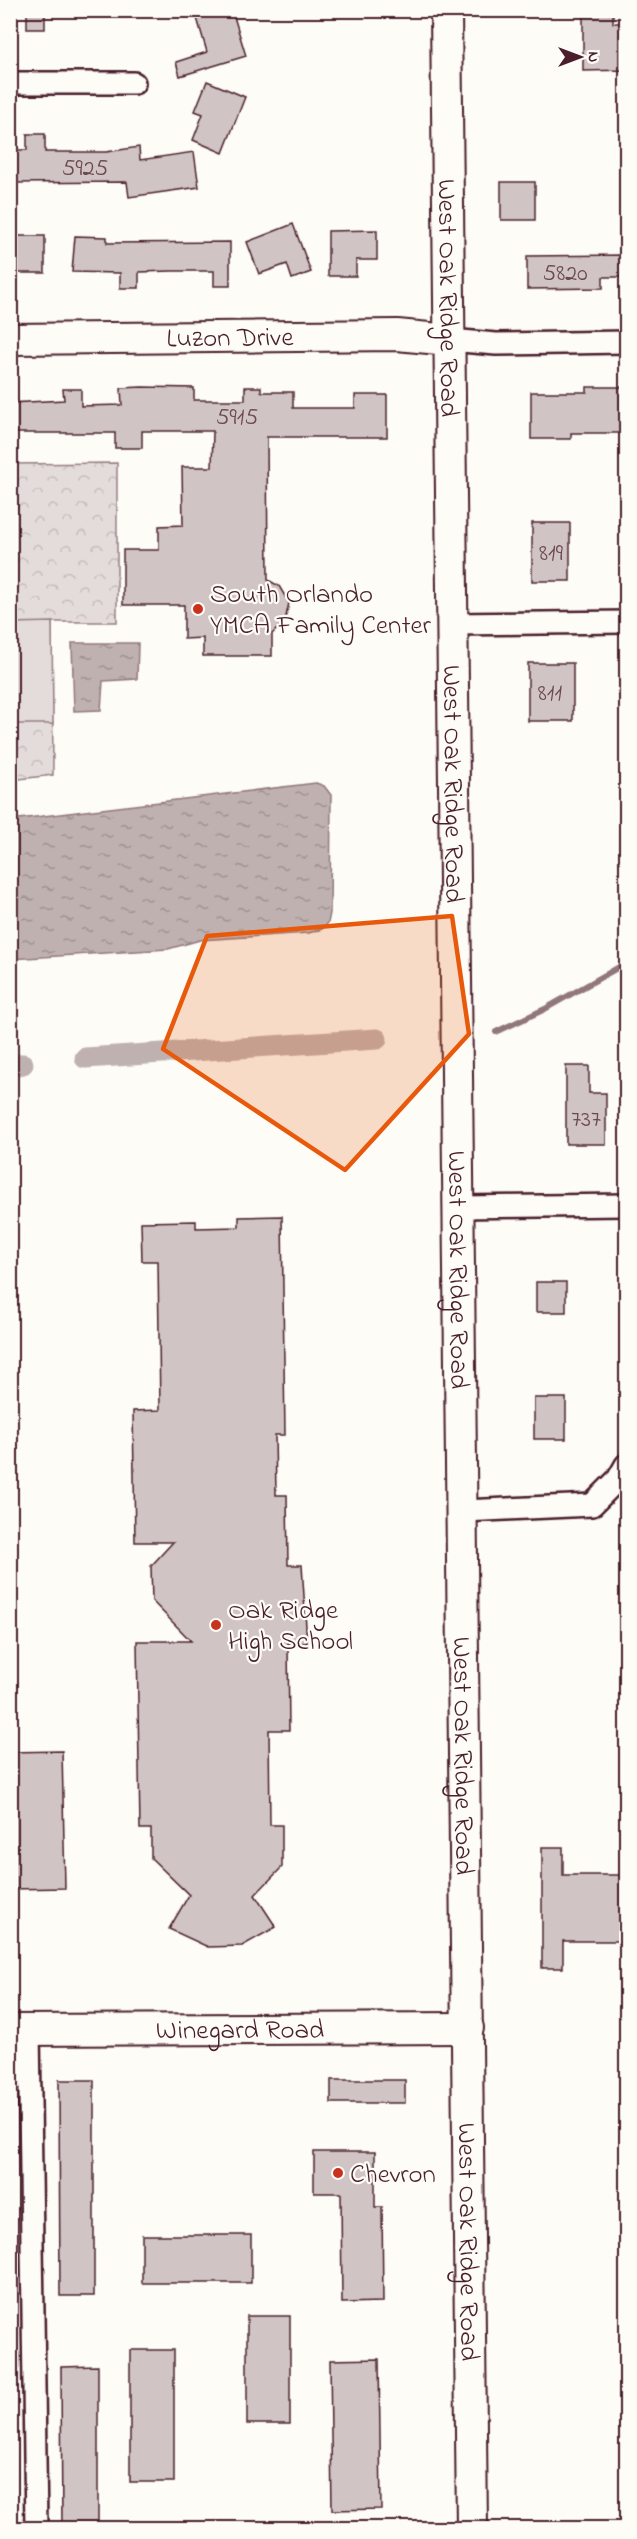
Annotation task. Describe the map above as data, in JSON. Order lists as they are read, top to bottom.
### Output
{
  "streets": {
    "main road": ["West Oak Ridge Road", "Luzon Drive", "Winegard Road"]
  },
  "crossings": [
    ["West Oak Ridge Road", "Luzon Drive"],
    ["West Oak Ridge Road", "Winegard Road"]
  ],
  "places": ["South Orlando YMCA Family Center", "Oak Ridge High School", "Chevron"],
  "house_numbers": [
    "5925",
    "5820",
    "5915",
    "819",
    "811",
    "737"
  ],
  "north": "right"
}
